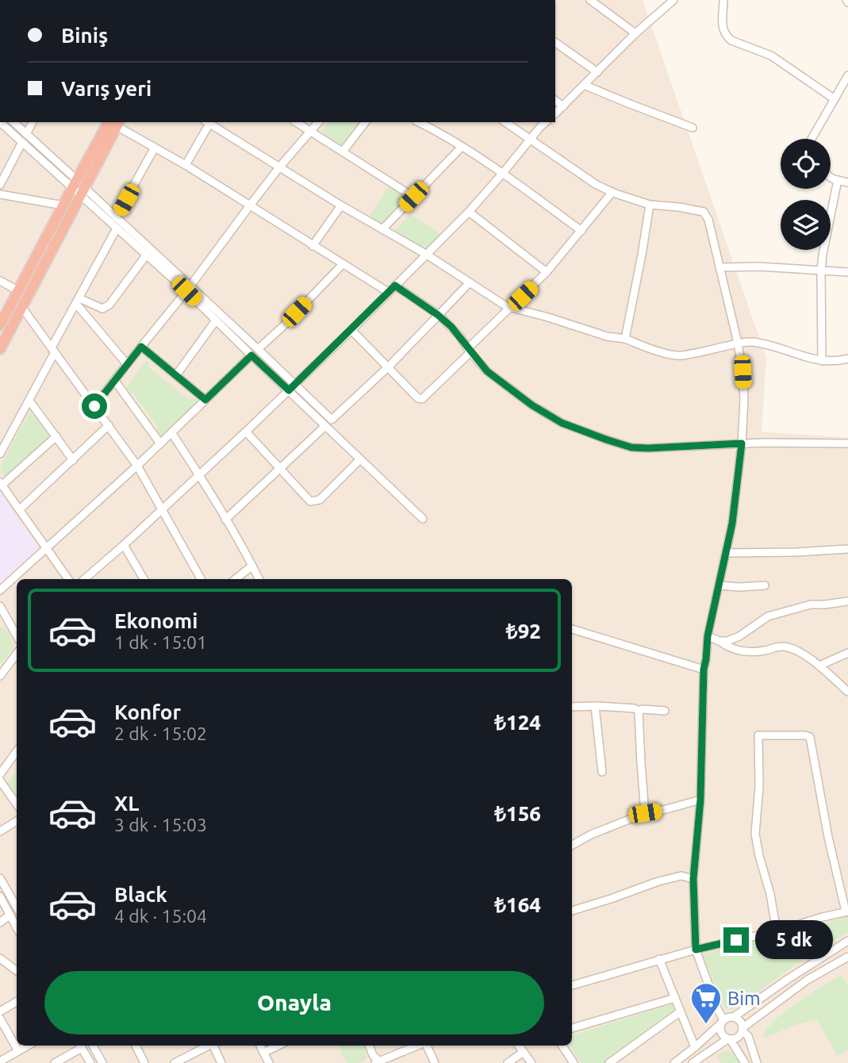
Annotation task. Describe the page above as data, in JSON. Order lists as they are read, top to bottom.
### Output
{
  "places": {
    "supermarket": ["Bim"]
  },
  "page": {
    "banner": ["Biniş", "Varış yeri"],
    "list": [
      {
        "name": "Ekonomi",
        "note": "1 dk · 15:01",
        "value": "₺92"
      },
      {
        "name": "Konfor",
        "note": "2 dk · 15:02",
        "value": "₺124"
      },
      {
        "name": "XL",
        "note": "3 dk · 15:03",
        "value": "₺156"
      },
      {
        "name": "Black",
        "note": "4 dk · 15:04",
        "value": "₺164"
      }
    ],
    "bubble": "5 dk",
    "buttons": "Onayla"
  }
}
